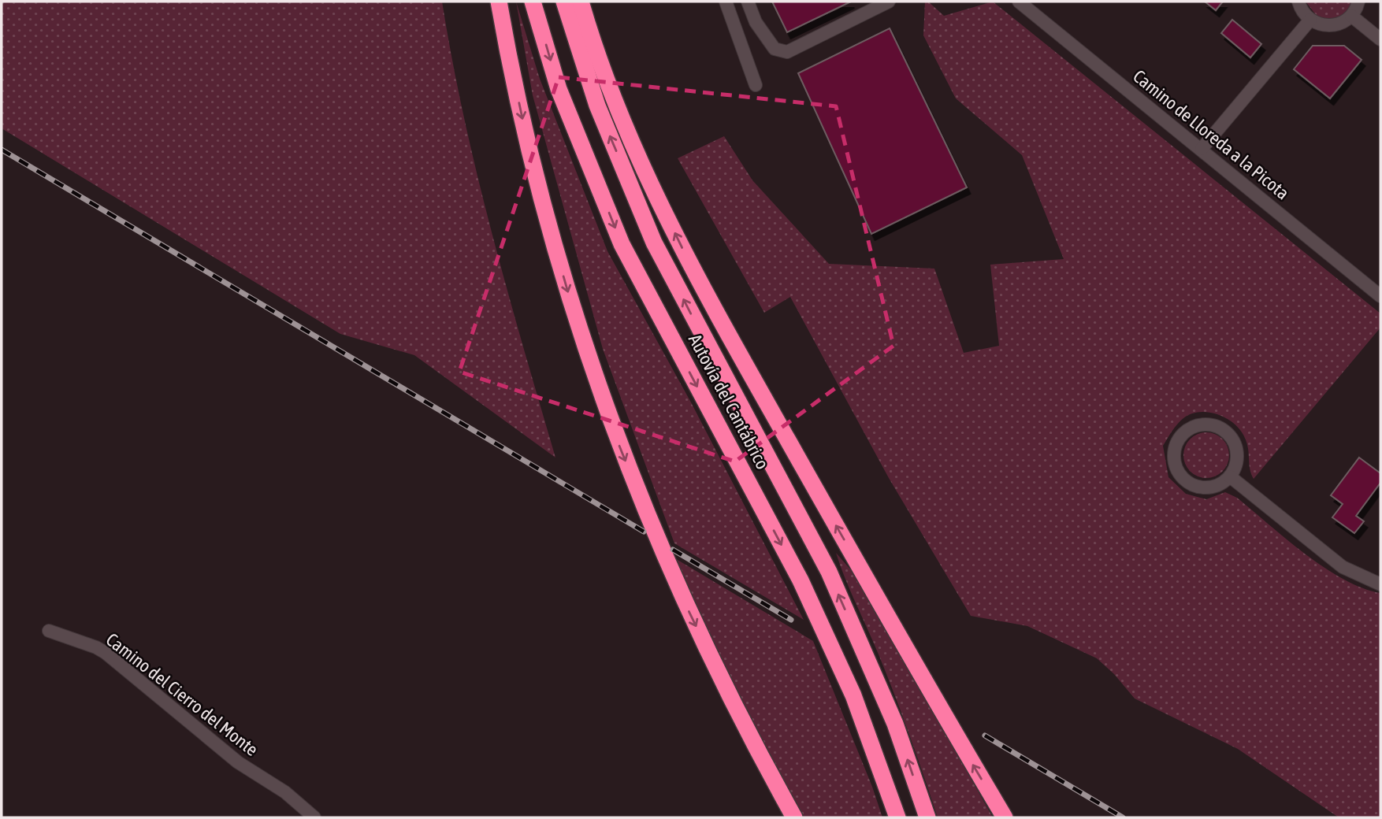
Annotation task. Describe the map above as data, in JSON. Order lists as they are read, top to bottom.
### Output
{
  "streets": {
    "highway": ["Autovía del Cantábrico"],
    "street": ["Camino de Lloreda a la Picota", "Camino del Cierro del Monte"]
  }
}
